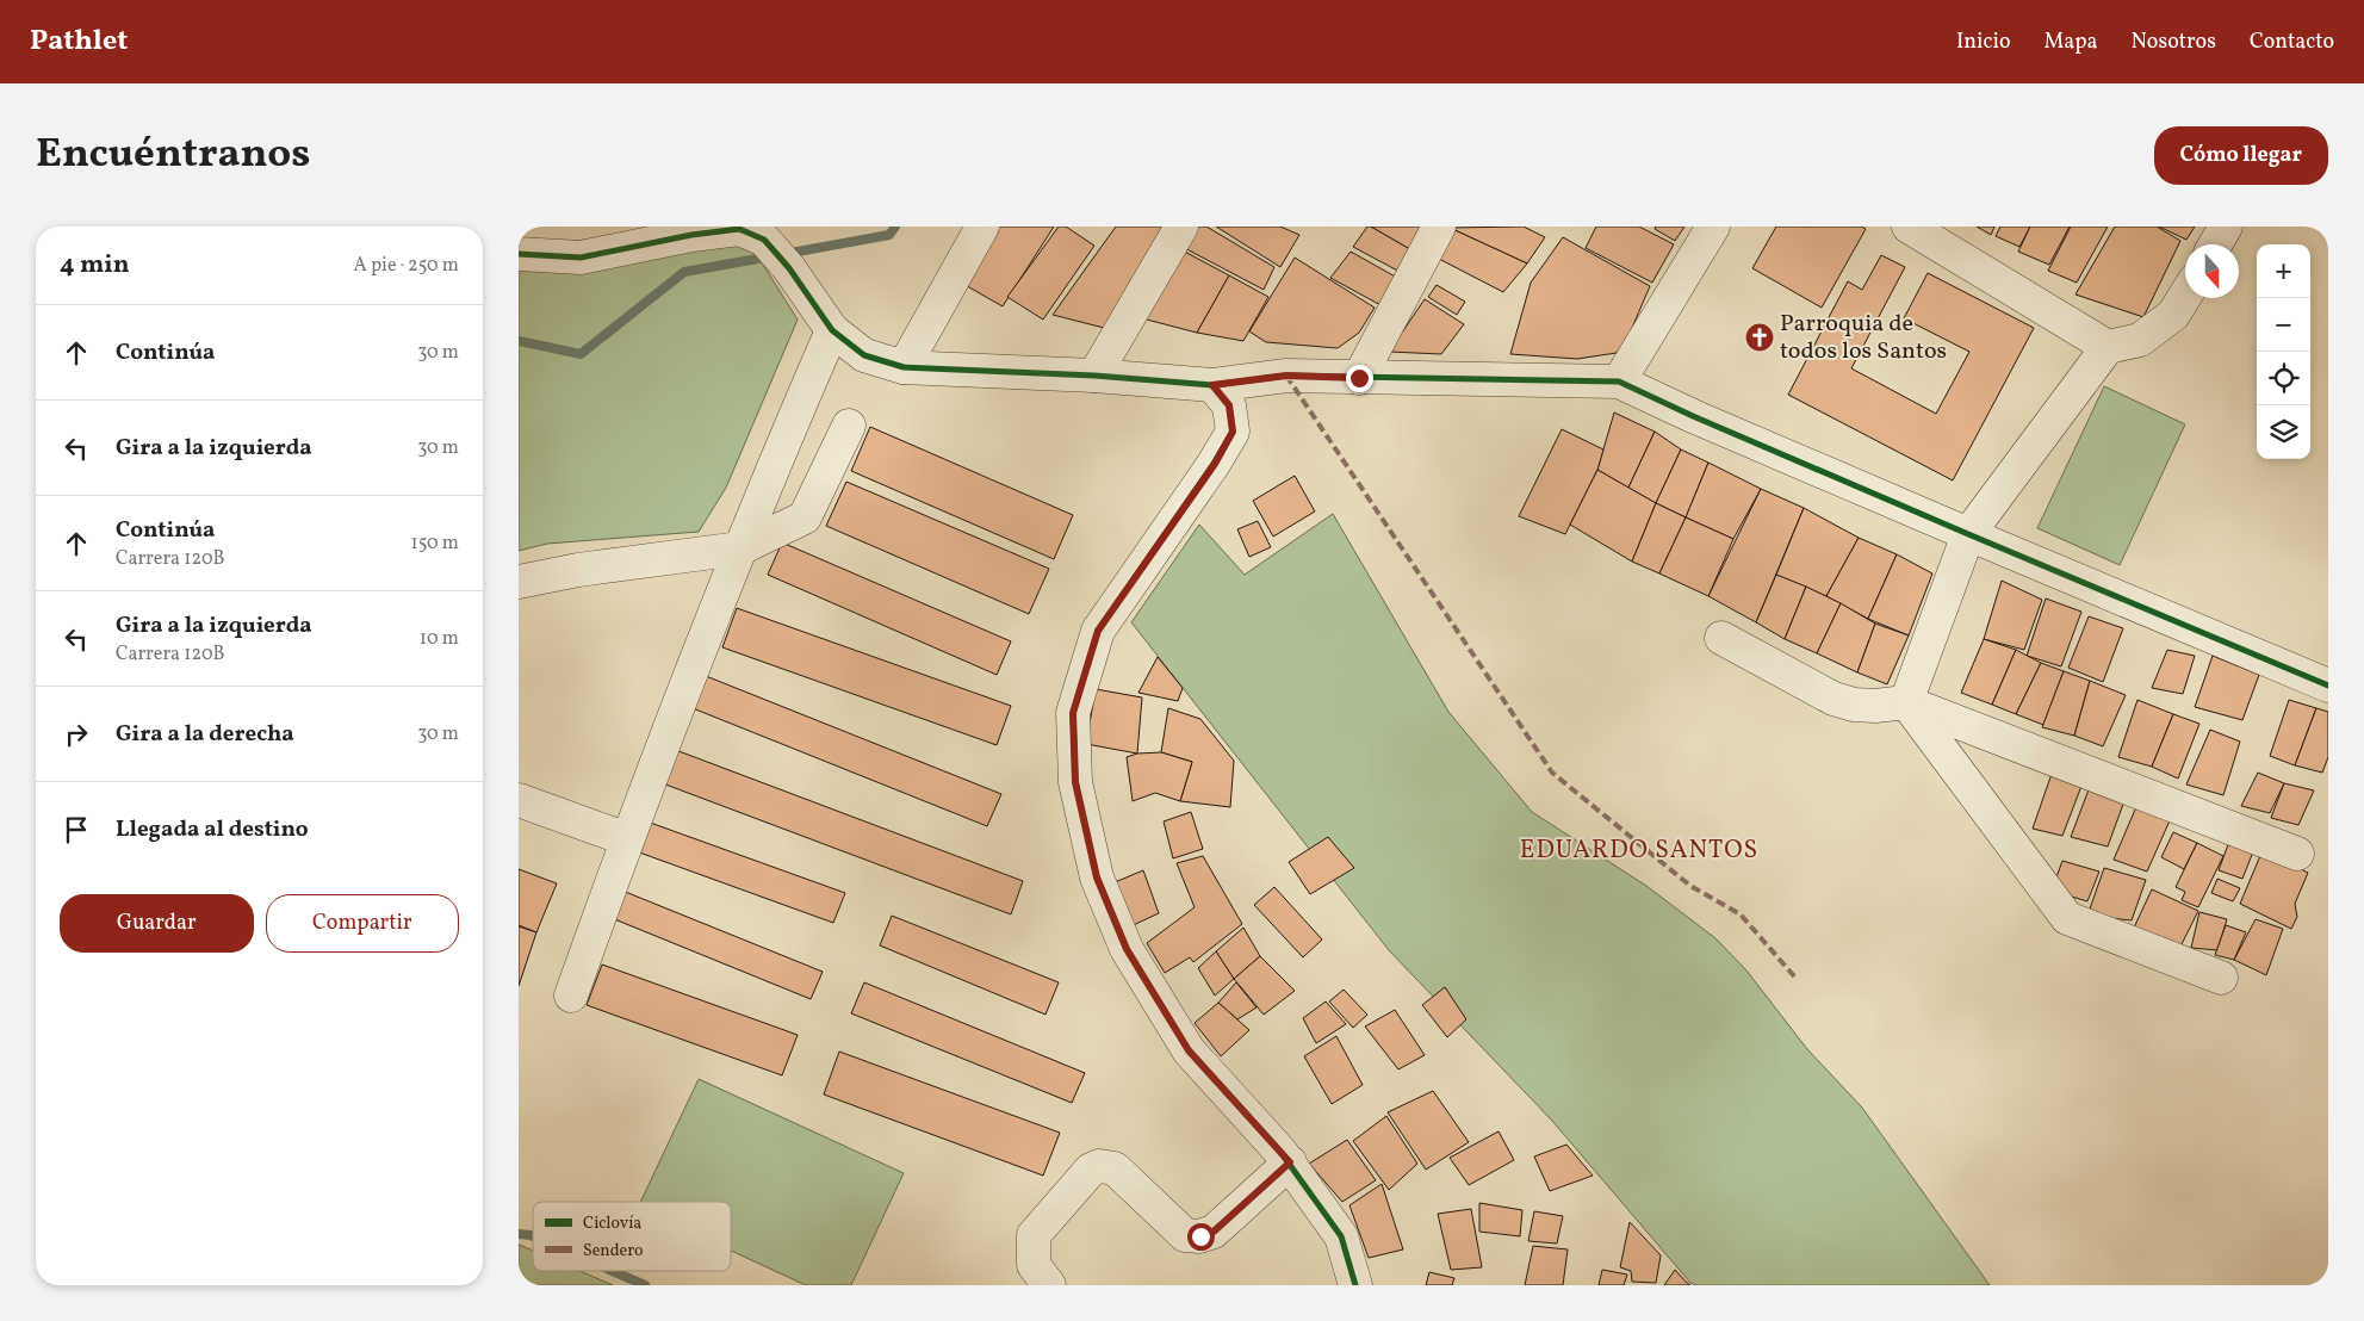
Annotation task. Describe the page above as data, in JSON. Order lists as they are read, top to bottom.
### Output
{
  "districts": ["EDUARDO SANTOS"],
  "places": {
    "church": ["Parroquia de todos los Santos"]
  },
  "legend": ["Ciclovía", "Sendero"],
  "north": "bottom",
  "page": {
    "header": "Pathlet",
    "nav": [
      "Inicio",
      "Mapa",
      "Nosotros",
      "Contacto"
    ],
    "title": "Encuéntranos",
    "buttons": [
      "Cómo llegar",
      ["Guardar", "Compartir"]
    ],
    "heading": ["4 min", "A pie · 250 m"],
    "map_buttons": ["+", "−"],
    "list": [
      ["Continúa", "30 m"],
      ["Gira a la izquierda", "30 m"],
      ["Continúa", "Carrera 120B", "150 m"],
      ["Gira a la izquierda", "Carrera 120B", "10 m"],
      ["Gira a la derecha", "30 m"],
      "Llegada al destino"
    ]
  }
}
